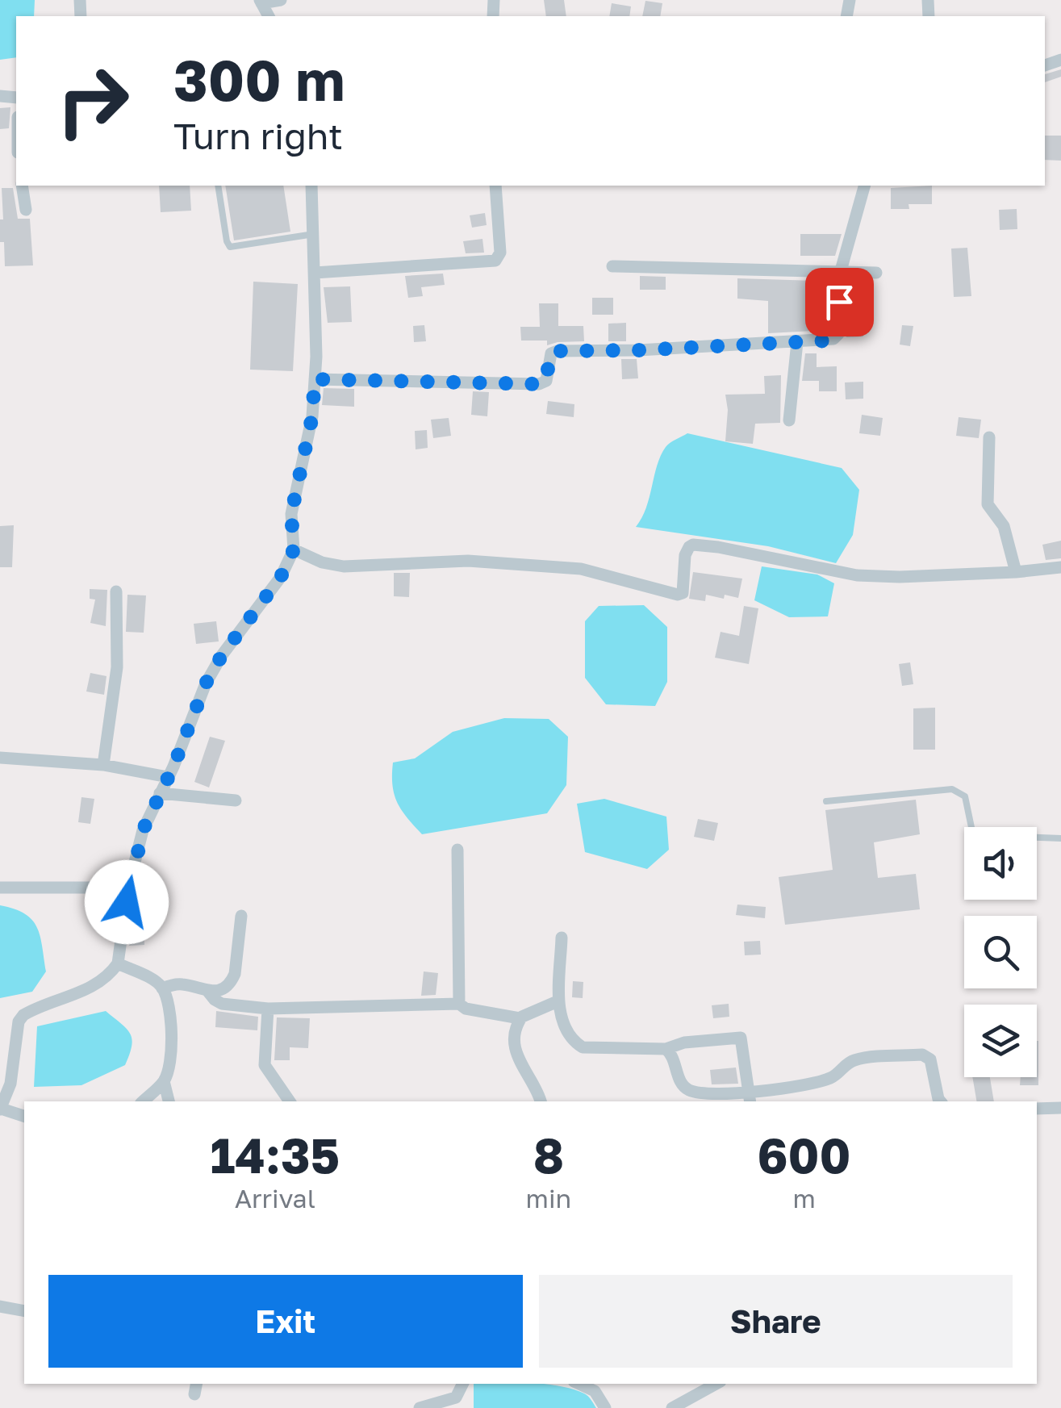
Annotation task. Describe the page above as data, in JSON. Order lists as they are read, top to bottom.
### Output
{
  "page": {
    "turn": ["300 m", "Turn right"],
    "eta": [
      "14:35",
      "Arrival",
      "8",
      "min",
      "600",
      "m"
    ],
    "buttons": ["Exit", "Share"]
  }
}
